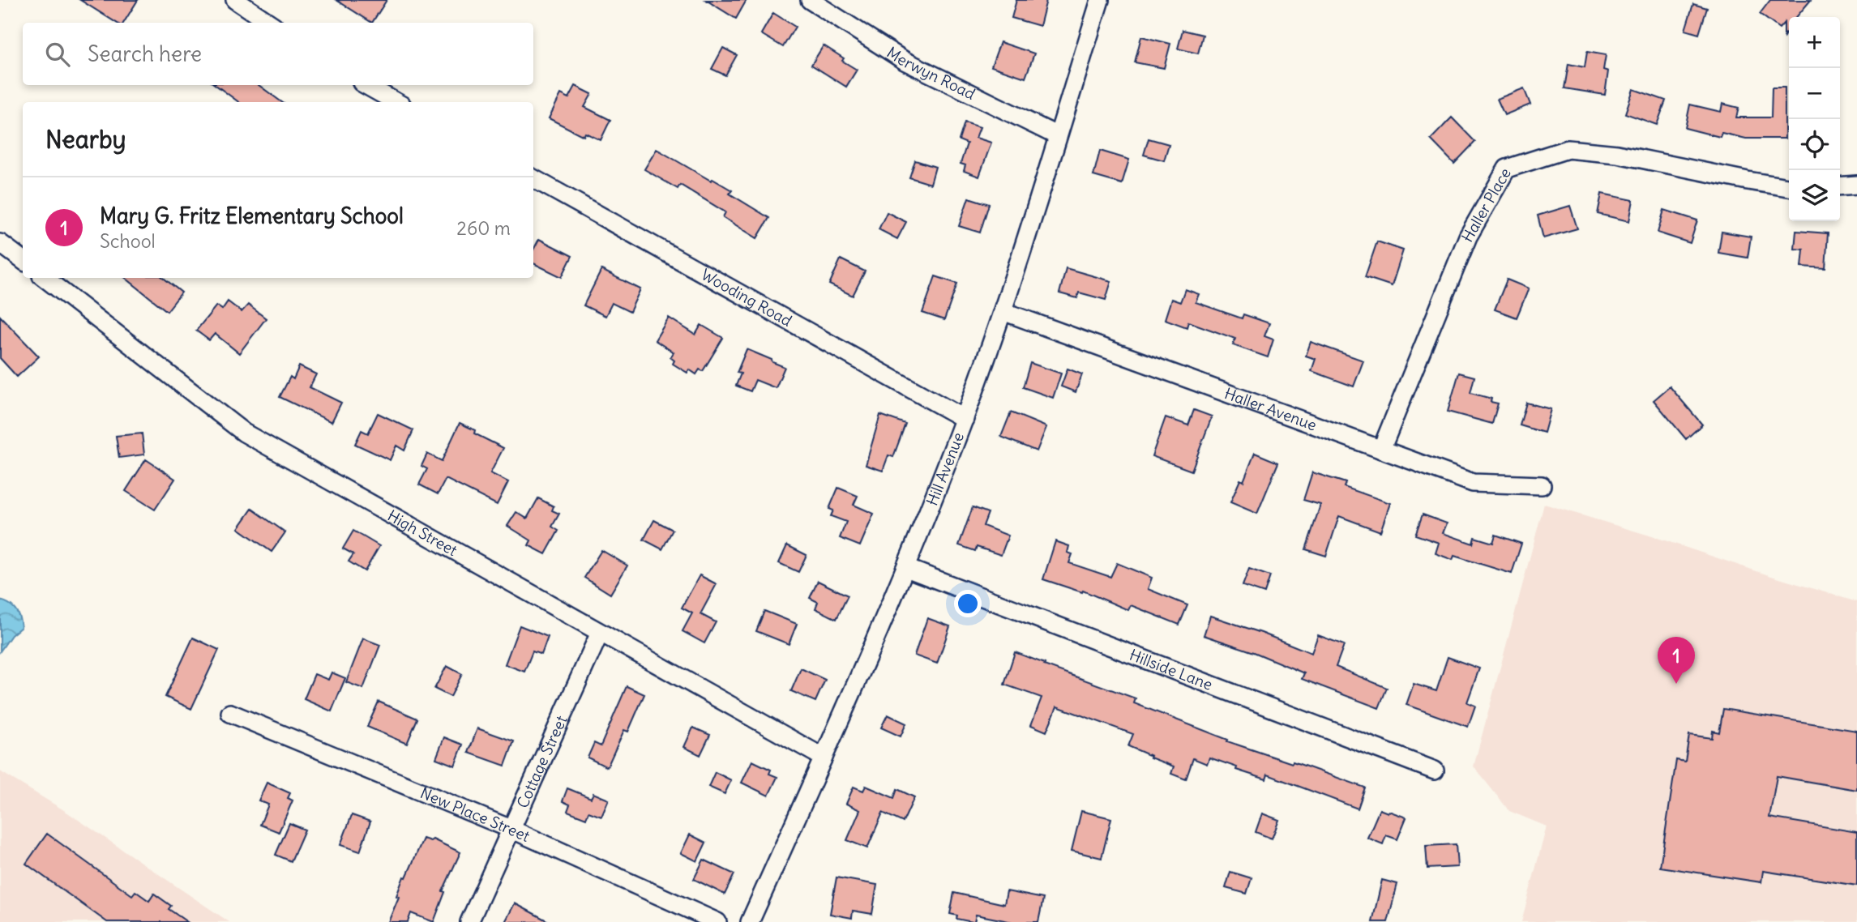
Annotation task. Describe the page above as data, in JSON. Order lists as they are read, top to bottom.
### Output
{
  "streets": {
    "street": [
      "Merwyn Road",
      "Haller Place",
      "Wooding Road",
      "Haller Avenue",
      "Hill Avenue",
      "High Street",
      "Hillside Lane",
      "Cottage Street",
      "New Place Street"
    ]
  },
  "crossings": [
    ["Merwyn Road", "Hill Avenue"],
    ["Haller Place", "Haller Avenue"],
    ["Wooding Road", "Hill Avenue"],
    ["Haller Avenue", "Hill Avenue"],
    ["Hill Avenue", "High Street"],
    ["Hill Avenue", "Hillside Lane"],
    ["High Street", "Cottage Street"],
    ["Cottage Street", "New Place Street"]
  ],
  "page": {
    "map_buttons": ["+", "−"],
    "search": "Search here",
    "heading": "Nearby",
    "list": [
      {
        "mark": "1",
        "name": "Mary G. Fritz Elementary School",
        "note": "School",
        "value": "260 m"
      }
    ],
    "pins": "1"
  }
}
